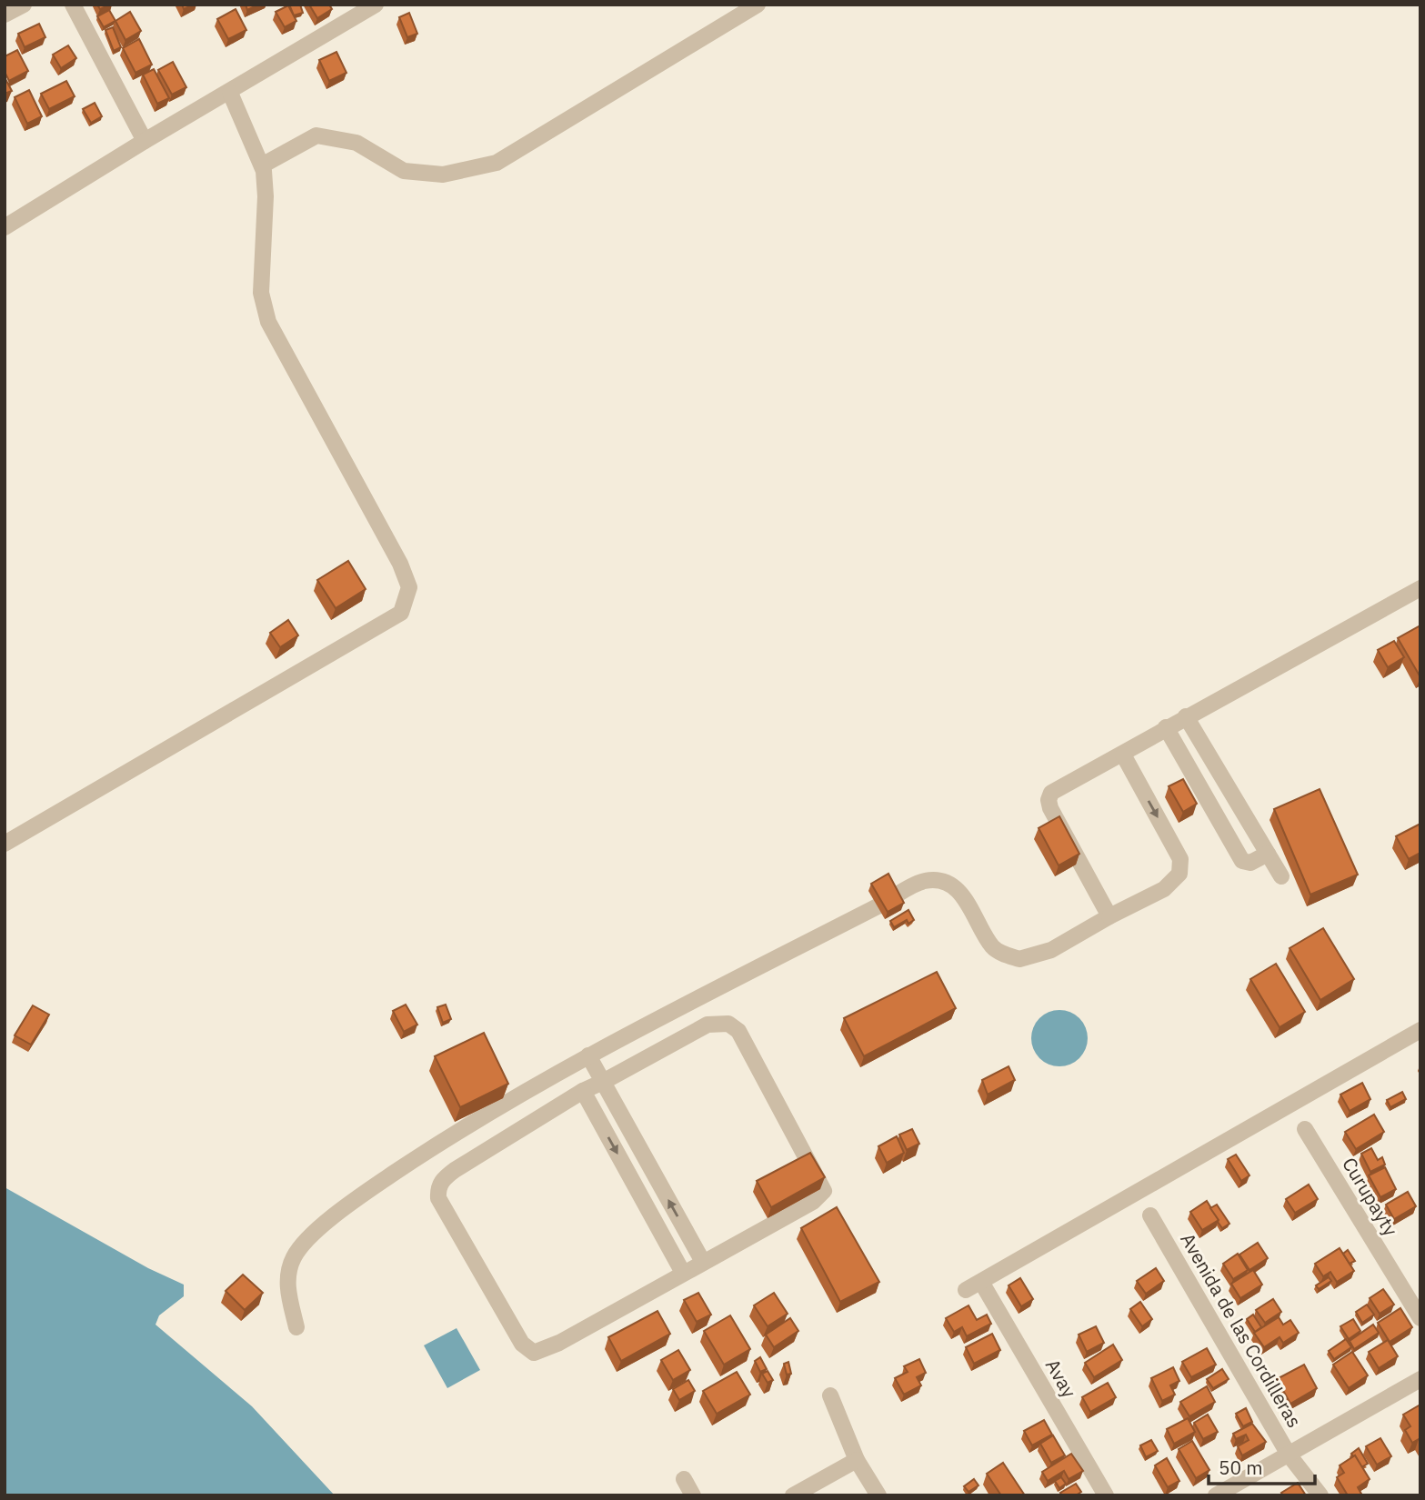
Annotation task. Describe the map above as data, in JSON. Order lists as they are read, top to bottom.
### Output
{
  "streets": {
    "street": ["Curupayty", "Avenida de las Cordilleras", "Avay"]
  },
  "scale_bar": "50 m"
}
